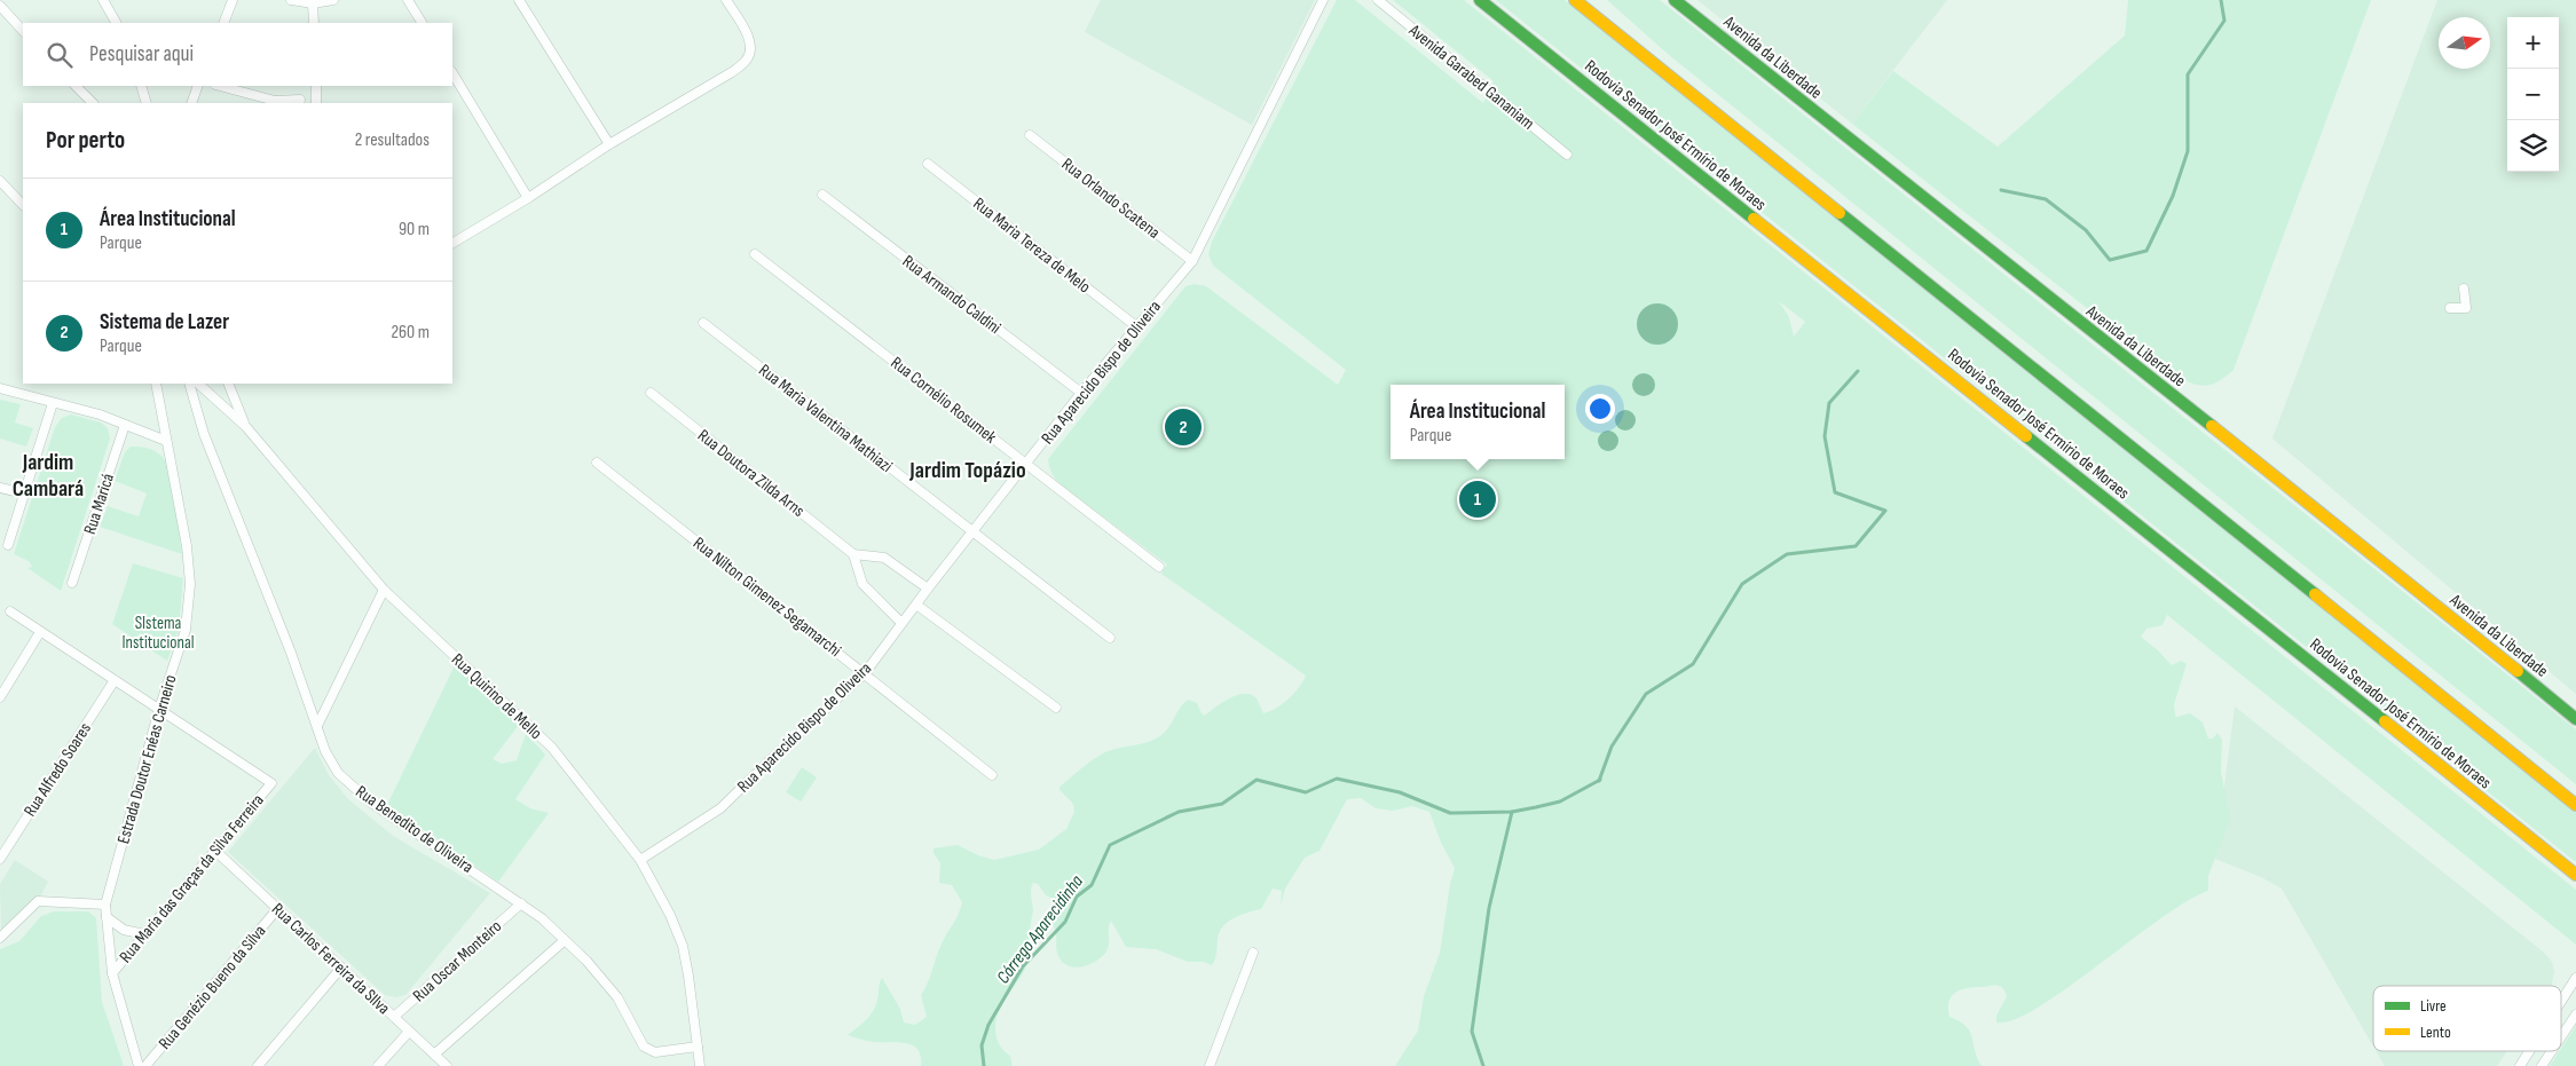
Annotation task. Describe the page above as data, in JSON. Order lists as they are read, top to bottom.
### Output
{
  "streets": {
    "main road": ["Avenida da Liberdade", "Rodovia Senador José Ermírio de Moraes"],
    "street": [
      "Avenida Garabed Gananiam",
      "Rua Orlando Scatena",
      "Rua Maria Tereza de Melo",
      "Rua Armando Caldini",
      "Rua Aparecido Bispo de Oliveira",
      "Rua Cornélio Rosumek",
      "Rua Maria Valentina Mathiazi",
      "Rua Doutora Zilda Arns",
      "Rua Maricá",
      "Rua Nilton Gimenez Segamarchi",
      "Rua Quirino de Mello",
      "Estrada Doutor Enéas Carneiro",
      "Rua Alfredo Soares",
      "Rua Benedito de Oliveira",
      "Rua Maria das Graças da Silva Ferreira",
      "Rua Carlos Ferreira da SIlva",
      "Rua Oscar Monteiro",
      "Rua Genézio Bueno da Silva"
    ]
  },
  "crossings": [
    ["Rua Orlando Scatena", "Rua Aparecido Bispo de Oliveira"],
    ["Rua Maria Tereza de Melo", "Rua Aparecido Bispo de Oliveira"],
    ["Rua Armando Caldini", "Rua Aparecido Bispo de Oliveira"],
    ["Rua Aparecido Bispo de Oliveira", "Rua Cornélio Rosumek"],
    ["Rua Aparecido Bispo de Oliveira", "Rua Maria Valentina Mathiazi"],
    ["Rua Aparecido Bispo de Oliveira", "Rua Nilton Gimenez Segamarchi"],
    ["Rua Aparecido Bispo de Oliveira", "Rua Quirino de Mello"],
    ["Rua Quirino de Mello", "Rua Benedito de Oliveira"],
    ["Estrada Doutor Enéas Carneiro", "Rua Maria das Graças da Silva Ferreira"],
    ["Rua Benedito de Oliveira", "Rua Oscar Monteiro"],
    ["Rua Maria das Graças da Silva Ferreira", "Rua Carlos Ferreira da SIlva"],
    ["Rua Carlos Ferreira da SIlva", "Rua Oscar Monteiro"],
    ["Rua Carlos Ferreira da SIlva", "Rua Genézio Bueno da Silva"]
  ],
  "districts": ["Jardim Cambará", "Jardim Topázio"],
  "water": ["Córrego Aparecidinha"],
  "parks": ["SIstema Institucional"],
  "legend": ["Livre", "Lento"],
  "north": "right",
  "page": {
    "map_buttons": ["+", "−"],
    "search": "Pesquisar aqui",
    "heading": ["Por perto", "2 resultados"],
    "list": [
      {
        "mark": "1",
        "name": "Área Institucional",
        "note": "Parque",
        "value": "90 m"
      },
      {
        "mark": "2",
        "name": "Sistema de Lazer",
        "note": "Parque",
        "value": "260 m"
      }
    ],
    "popup": ["Área Institucional", "Parque"],
    "pins": ["2", "1"]
  }
}
